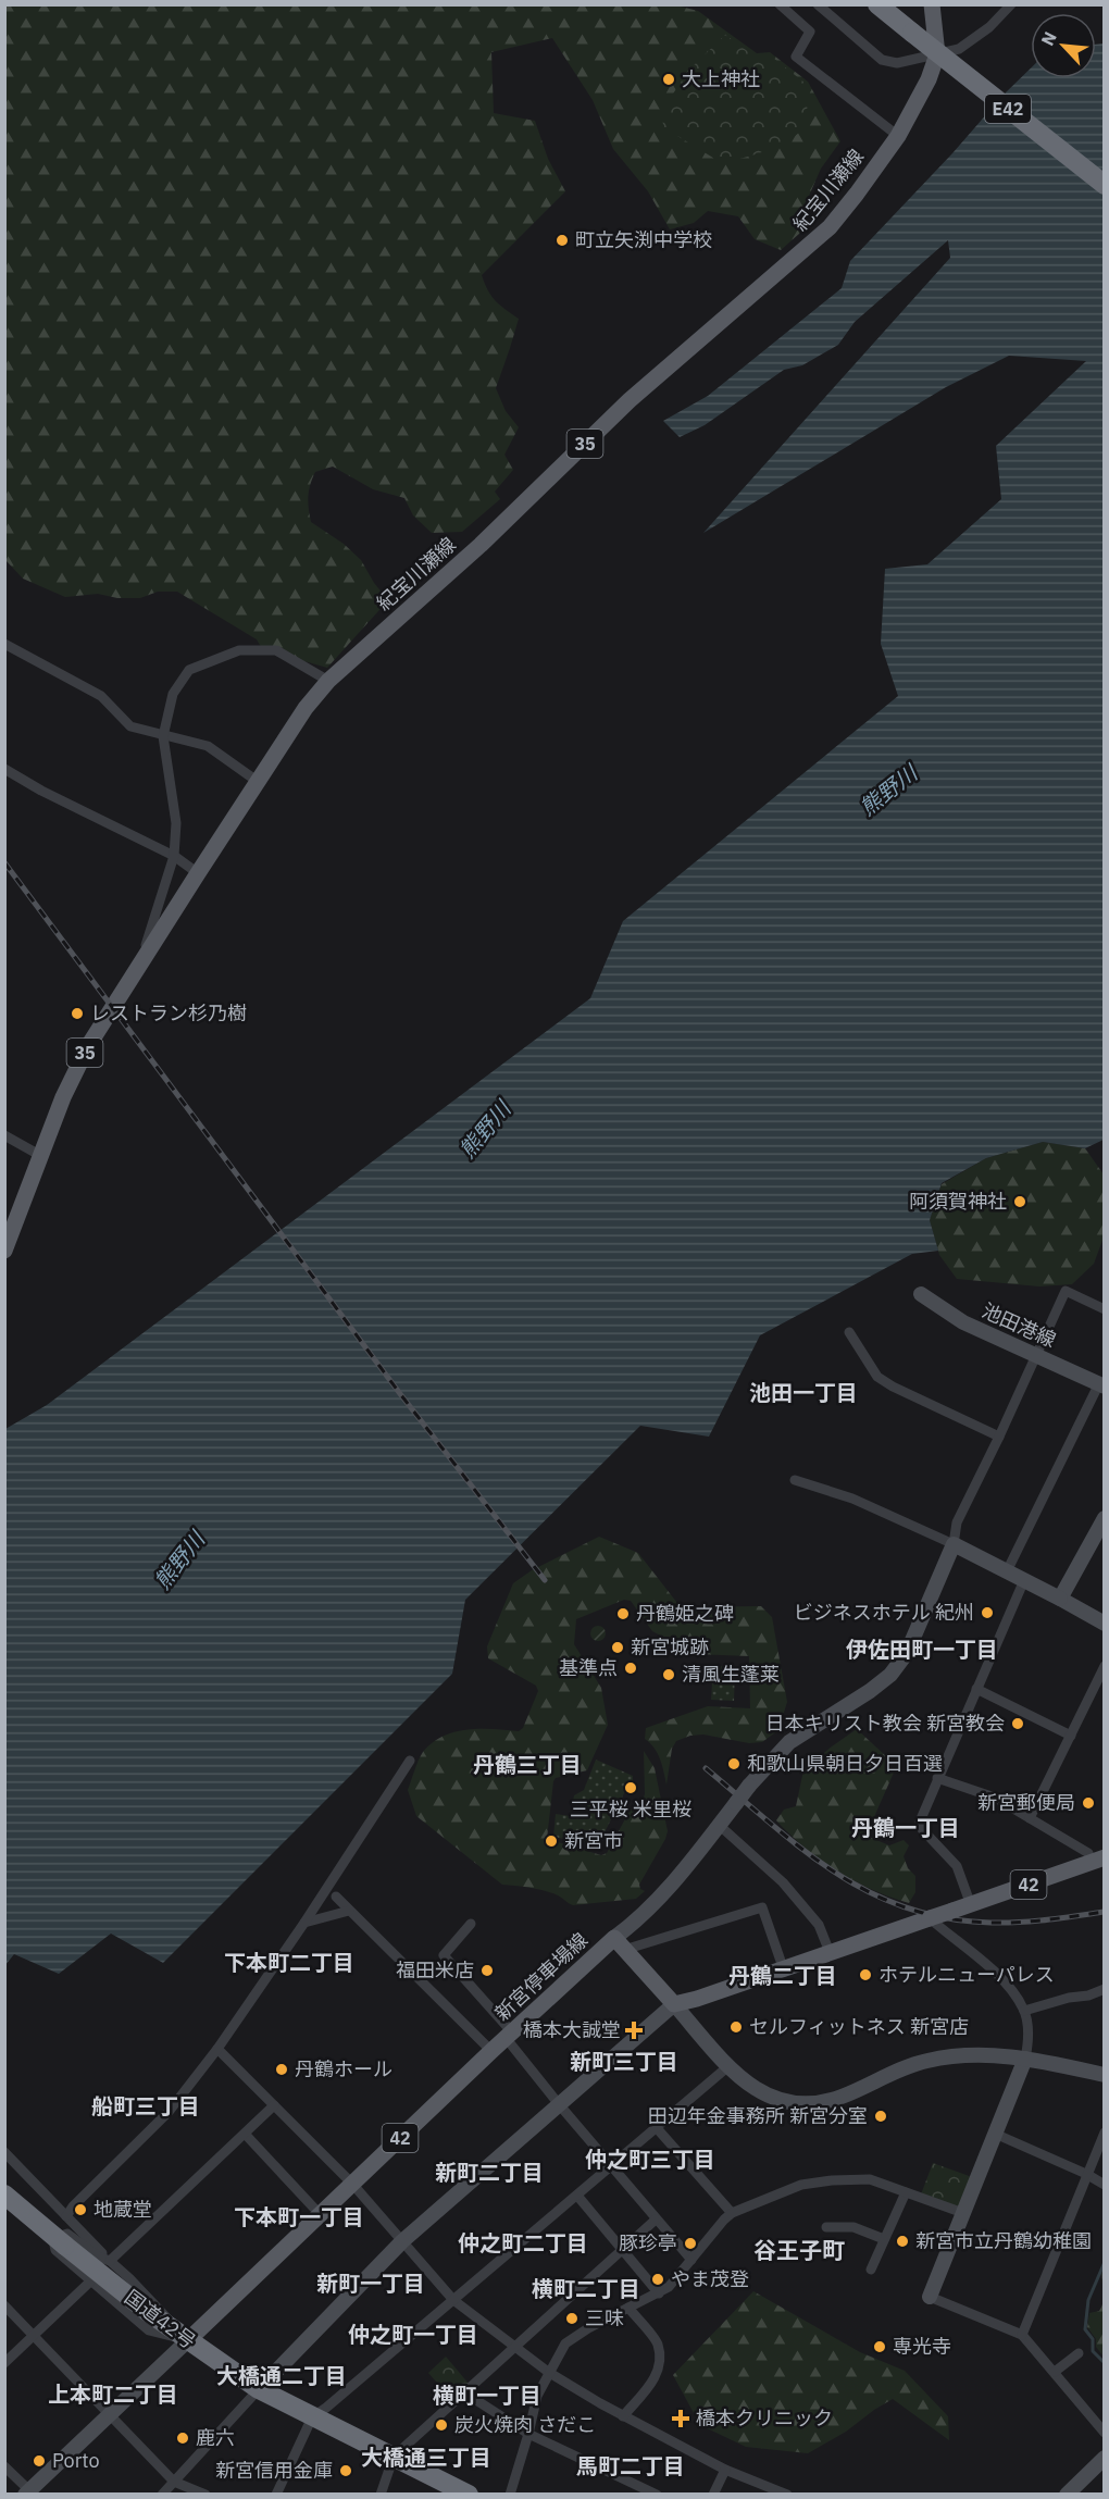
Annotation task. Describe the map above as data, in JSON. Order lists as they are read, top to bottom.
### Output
{
  "streets": {
    "highway": ["E42", "国道42号"],
    "main road": [
      "紀宝川瀬線",
      "35",
      "42",
      "新宮停車場線"
    ],
    "street": ["池田港線"]
  },
  "crossings": [
    ["新宮停車場線", "国道42号"]
  ],
  "districts": [
    "池田一丁目",
    "伊佐田町一丁目",
    "丹鶴三丁目",
    "丹鶴一丁目",
    "下本町二丁目",
    "丹鶴二丁目",
    "新町三丁目",
    "船町三丁目",
    "仲之町三丁目",
    "新町二丁目",
    "下本町一丁目",
    "仲之町二丁目",
    "谷王子町",
    "新町一丁目",
    "横町二丁目",
    "仲之町一丁目",
    "大橋通二丁目",
    "上本町二丁目",
    "横町一丁目",
    "大橋通三丁目",
    "馬町二丁目"
  ],
  "water": ["熊野川"],
  "places": {
    "other": [
      "大上神社",
      "町立矢渕中学校",
      "レストラン杉乃樹",
      "阿須賀神社",
      "ビジネスホテル 紀州",
      "丹鶴姫之碑",
      "新宮城跡",
      "基準点",
      "清風生蓬莱",
      "日本キリスト教会 新宮教会",
      "和歌山県朝日夕日百選",
      "三平桜 米里桜",
      "新宮郵便局",
      "新宮市",
      "福田米店",
      "ホテルニューパレス",
      "セルフィットネス 新宮店",
      "丹鶴ホール",
      "田辺年金事務所 新宮分室",
      "地蔵堂",
      "新宮市立丹鶴幼稚園",
      "豚珍亭",
      "やま茂登",
      "三味",
      "専光寺",
      "炭火焼肉 さだこ",
      "鹿六",
      "Porto",
      "新宮信用金庫"
    ],
    "health": ["橋本大誠堂", "橋本クリニック"]
  },
  "north": "top left"
}
